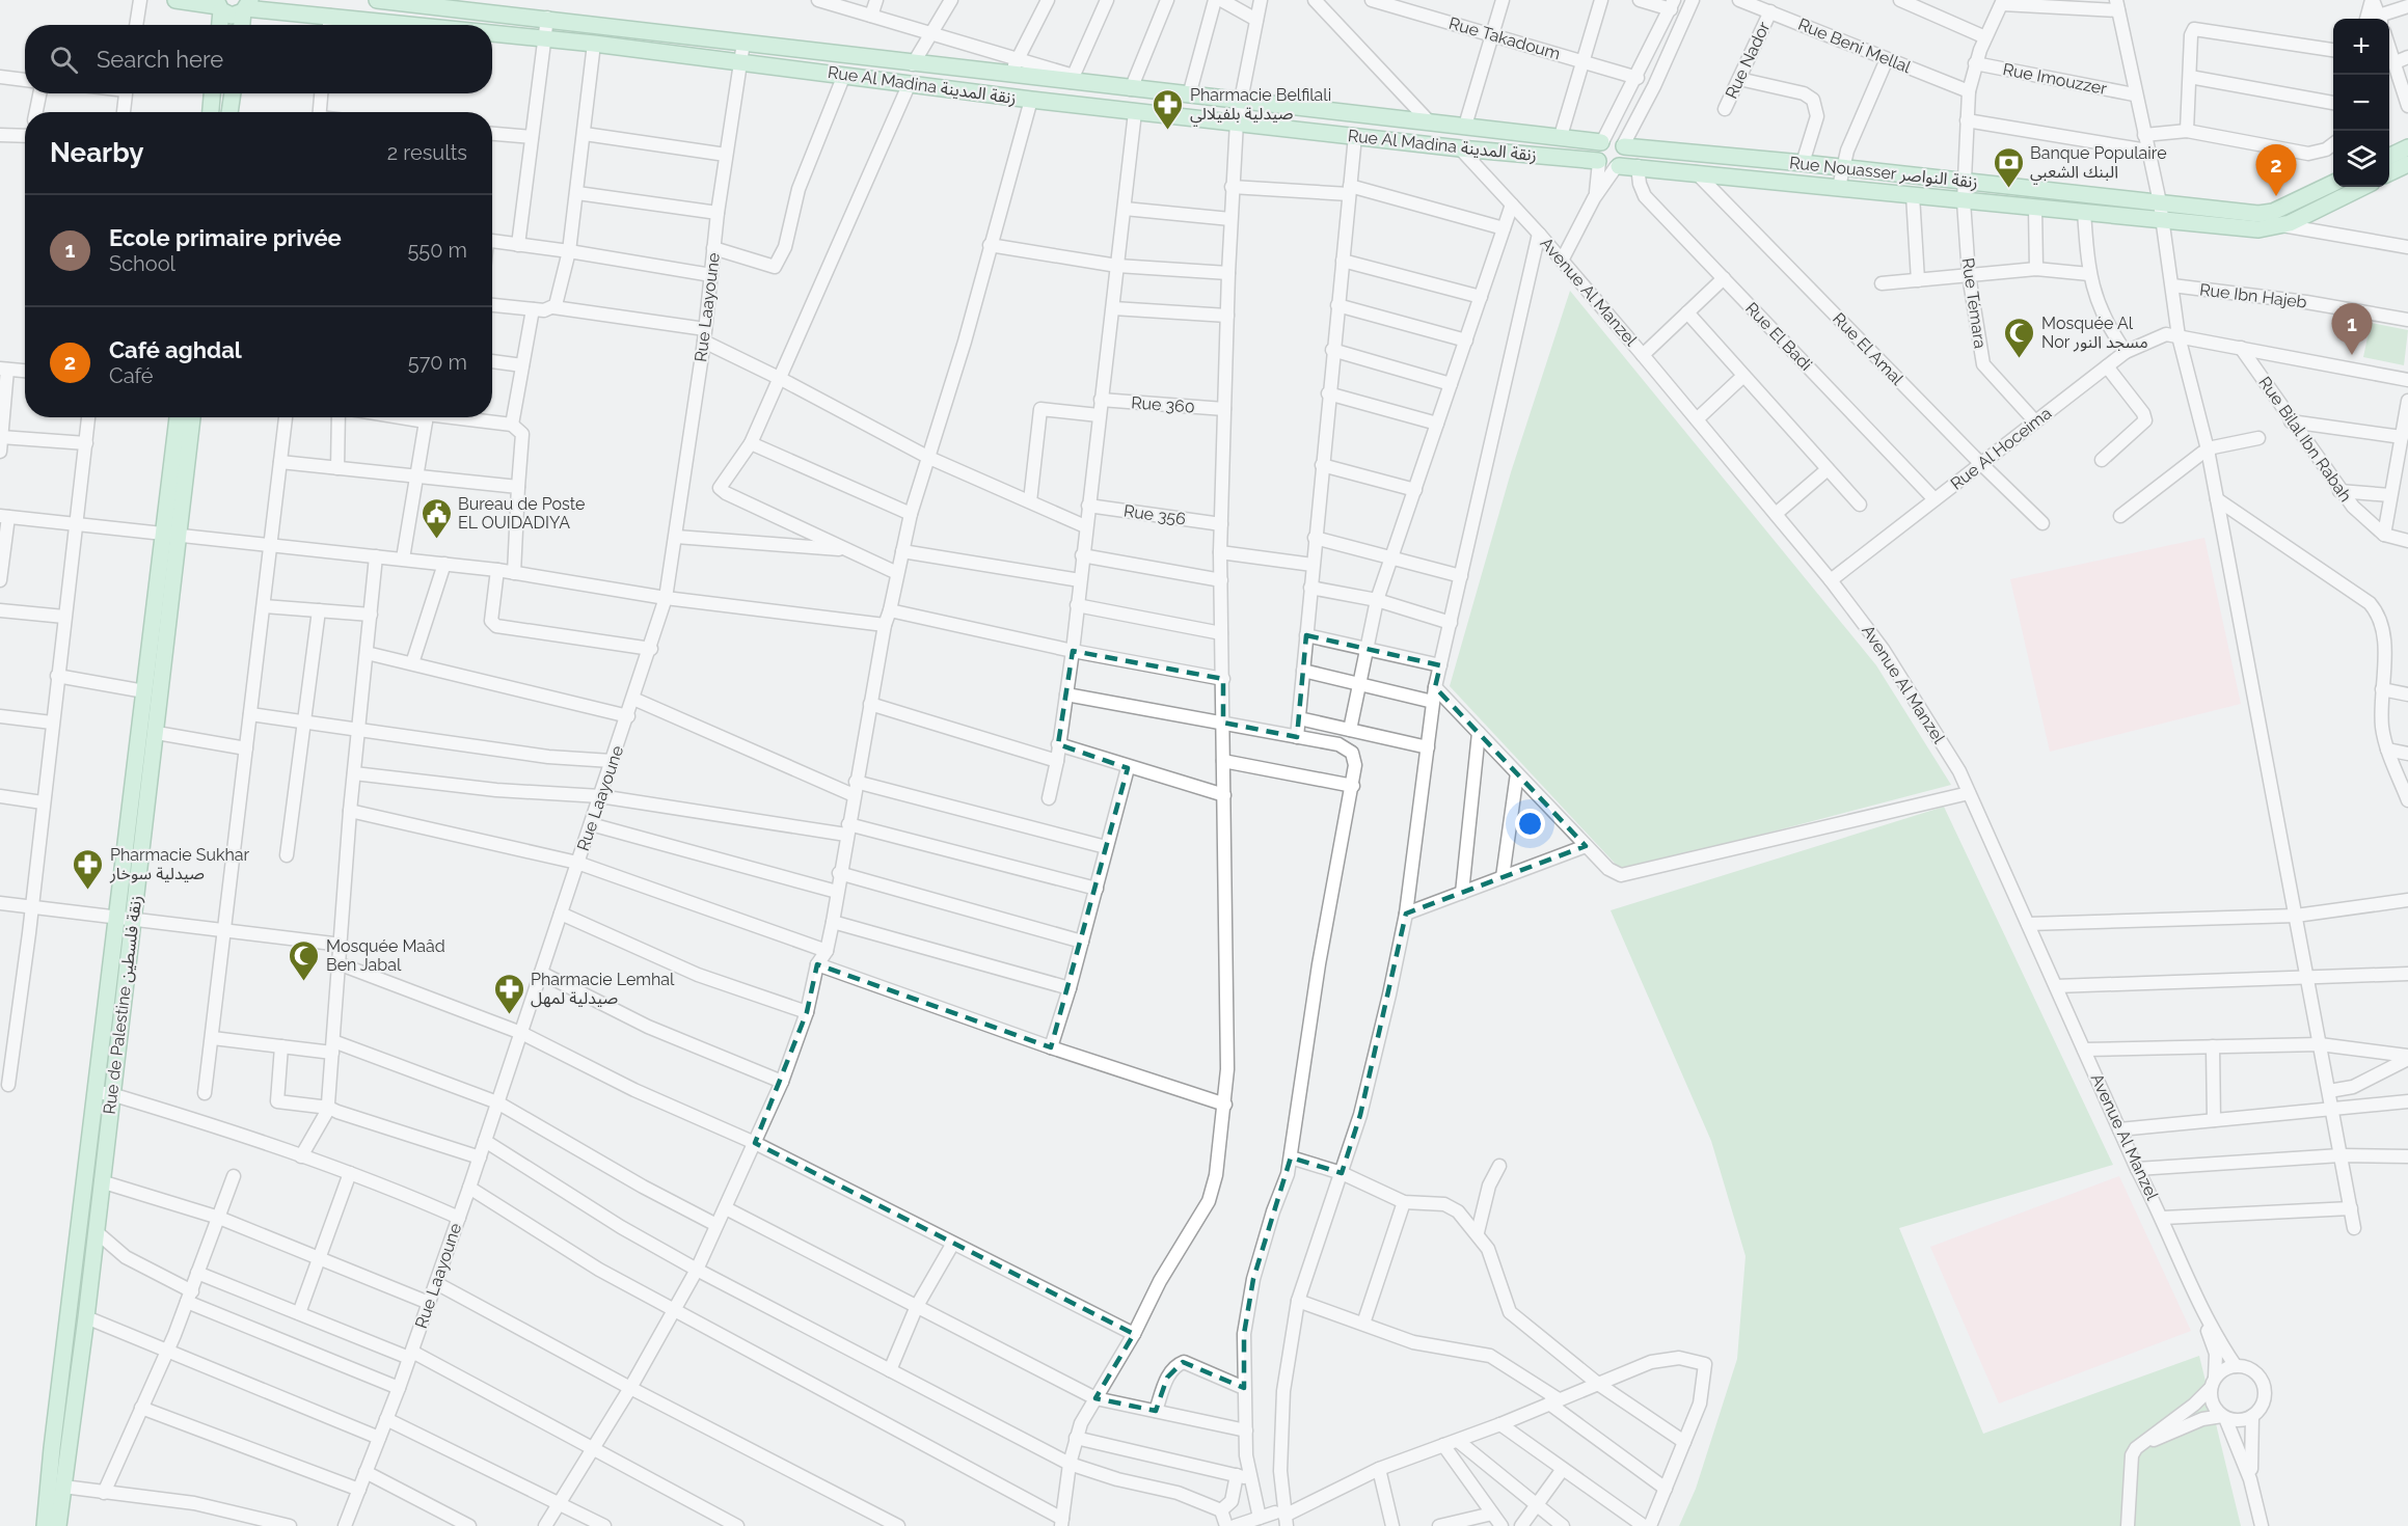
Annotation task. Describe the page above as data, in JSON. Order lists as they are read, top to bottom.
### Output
{
  "streets": {
    "main road": ["Rue Al Madina زنقة المدينة", "Rue Nouasser زنقة النواصر", "Rue de Palestine زنقة فلسطين"],
    "street": [
      "Rue Takadoum",
      "Rue Beni Mellal",
      "Rue Nador",
      "Rue Imouzzer",
      "Avenue Al Manzel",
      "Rue Ibn Hajeb",
      "Rue Témara",
      "Rue Laayoune",
      "Rue El Badi",
      "Rue El Amal",
      "Rue 360",
      "Rue Bilal Ibn Rabah",
      "Rue Al Hoceima",
      "Rue 356"
    ]
  },
  "crossings": [
    ["Rue Beni Mellal", "Rue Nador"],
    ["Rue Beni Mellal", "Rue Témara"],
    ["Rue Imouzzer", "Rue Témara"],
    ["Rue Al Madina زنقة المدينة", "Rue Nouasser زنقة النواصر"],
    ["Rue Al Madina زنقة المدينة", "Avenue Al Manzel"],
    ["Rue Al Madina زنقة المدينة", "Rue Laayoune"],
    ["Rue Nouasser زنقة النواصر", "Rue Témara"],
    ["Rue Nouasser زنقة النواصر", "Rue El Badi"],
    ["Rue Nouasser زنقة النواصر", "Rue El Amal"],
    ["Avenue Al Manzel", "Rue Al Hoceima"],
    ["Rue Témara", "Rue Al Hoceima"],
    ["Rue El Badi", "Rue Al Hoceima"],
    ["Rue El Amal", "Rue Al Hoceima"]
  ],
  "places": {
    "pharmacy": ["Pharmacie Belfilali صيدلية بلفيلالي", "Pharmacie Sukhar صيدلية سوخار", "Pharmacie Lemhal صيدلية لمهل"],
    "bank": ["Banque Populaire البنك الشعبي"],
    "mosque": ["Mosquée Al Nor مسجد النور", "Mosquée Maâd Ben Jabal"],
    "public building": ["Bureau de Poste EL OUIDADIYA"]
  },
  "page": {
    "map_buttons": ["+", "−"],
    "search": "Search here",
    "heading": ["Nearby", "2 results"],
    "pins": ["2", "1"],
    "list": [
      {
        "mark": "1",
        "name": "Ecole primaire privée",
        "note": "School",
        "value": "550 m"
      },
      {
        "mark": "2",
        "name": "Café aghdal",
        "note": "Café",
        "value": "570 m"
      }
    ]
  }
}
